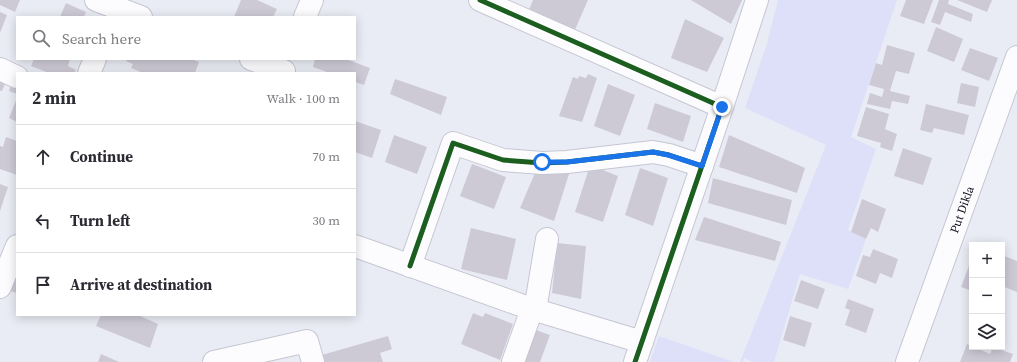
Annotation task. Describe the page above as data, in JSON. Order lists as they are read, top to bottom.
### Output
{
  "streets": {
    "street": ["Put Dikla"]
  },
  "page": {
    "search": "Search here",
    "heading": ["2 min", "Walk · 100 m"],
    "list": [
      ["Continue", "70 m"],
      ["Turn left", "30 m"],
      "Arrive at destination"
    ],
    "map_buttons": ["+", "−"]
  }
}
